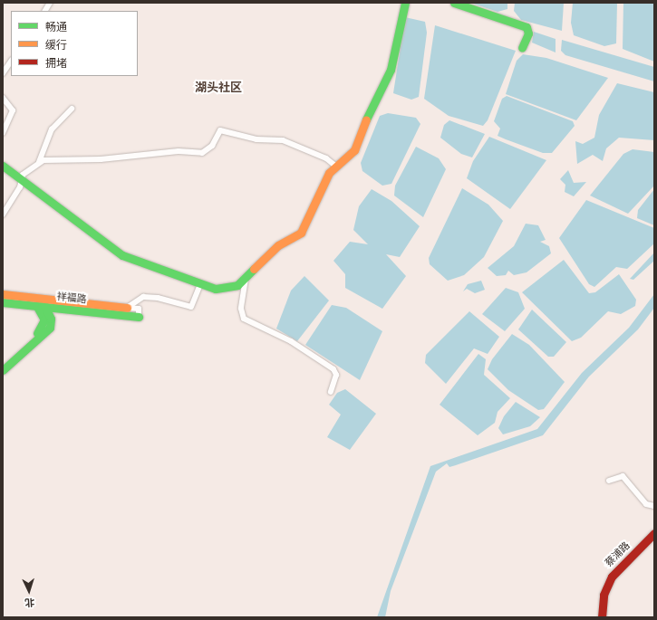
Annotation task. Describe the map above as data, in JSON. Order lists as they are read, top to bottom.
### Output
{
  "streets": {
    "street": ["祥福路", "蔡浦路"]
  },
  "districts": ["湖头社区"],
  "legend": ["畅通", "缓行", "拥堵"],
  "north": "bottom"
}
